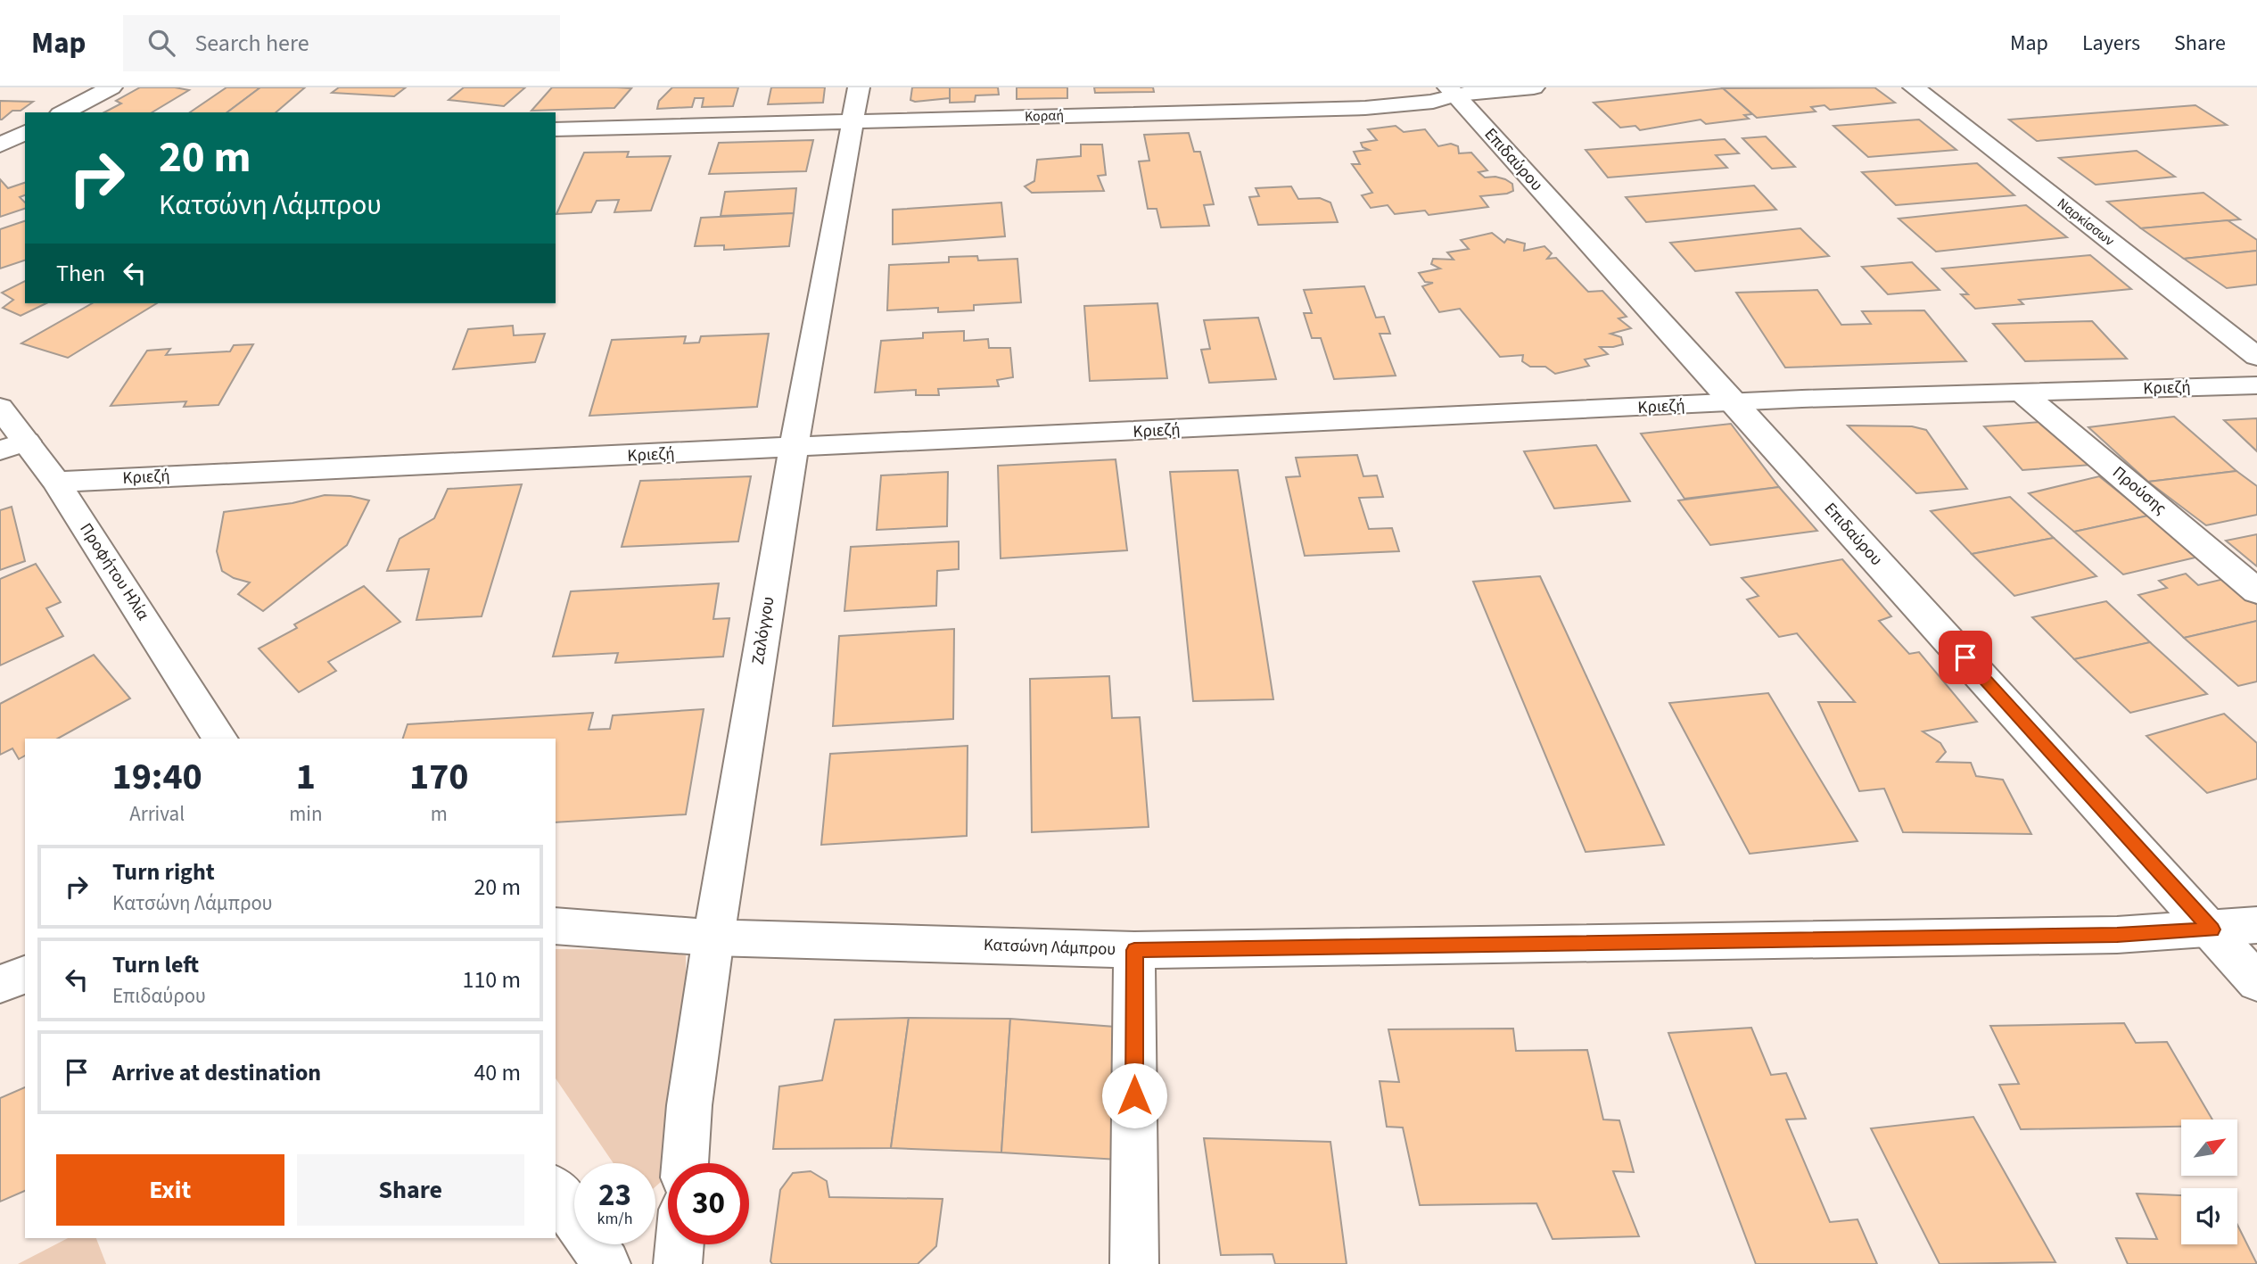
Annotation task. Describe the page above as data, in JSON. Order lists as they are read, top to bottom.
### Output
{
  "streets": {
    "street": [
      "Κοραή",
      "Επιδαύρου",
      "Ναρκίσσων",
      "Κριεζή",
      "Προύσης",
      "Προφήτου Ηλία",
      "Ζαλόγγου",
      "Κατσώνη Λάμπρου"
    ]
  },
  "crossings": [
    ["Κοραή", "Επιδαύρου"],
    ["Κοραή", "Ζαλόγγου"],
    ["Επιδαύρου", "Κριεζή"],
    ["Επιδαύρου", "Κατσώνη Λάμπρου"],
    ["Κριεζή", "Προύσης"],
    ["Κριεζή", "Προφήτου Ηλία"],
    ["Κριεζή", "Ζαλόγγου"],
    ["Ζαλόγγου", "Κατσώνη Λάμπρου"]
  ],
  "north": "top right",
  "page": {
    "header": "Map",
    "search": "Search here",
    "nav": ["Map", "Layers", "Share"],
    "turn": ["20 m", "Κατσώνη Λάμπρου"],
    "then": "Then",
    "eta": [
      "19:40",
      "Arrival",
      "1",
      "min",
      "170",
      "m"
    ],
    "list": [
      {
        "name": "Turn right",
        "note": "Κατσώνη Λάμπρου",
        "value": "20 m"
      },
      {
        "name": "Turn left",
        "note": "Επιδαύρου",
        "value": "110 m"
      },
      {
        "name": "Arrive at destination",
        "value": "40 m"
      }
    ],
    "buttons": ["Exit", "Share"],
    "speed": "23 km/h",
    "limit": "30"
  }
}
